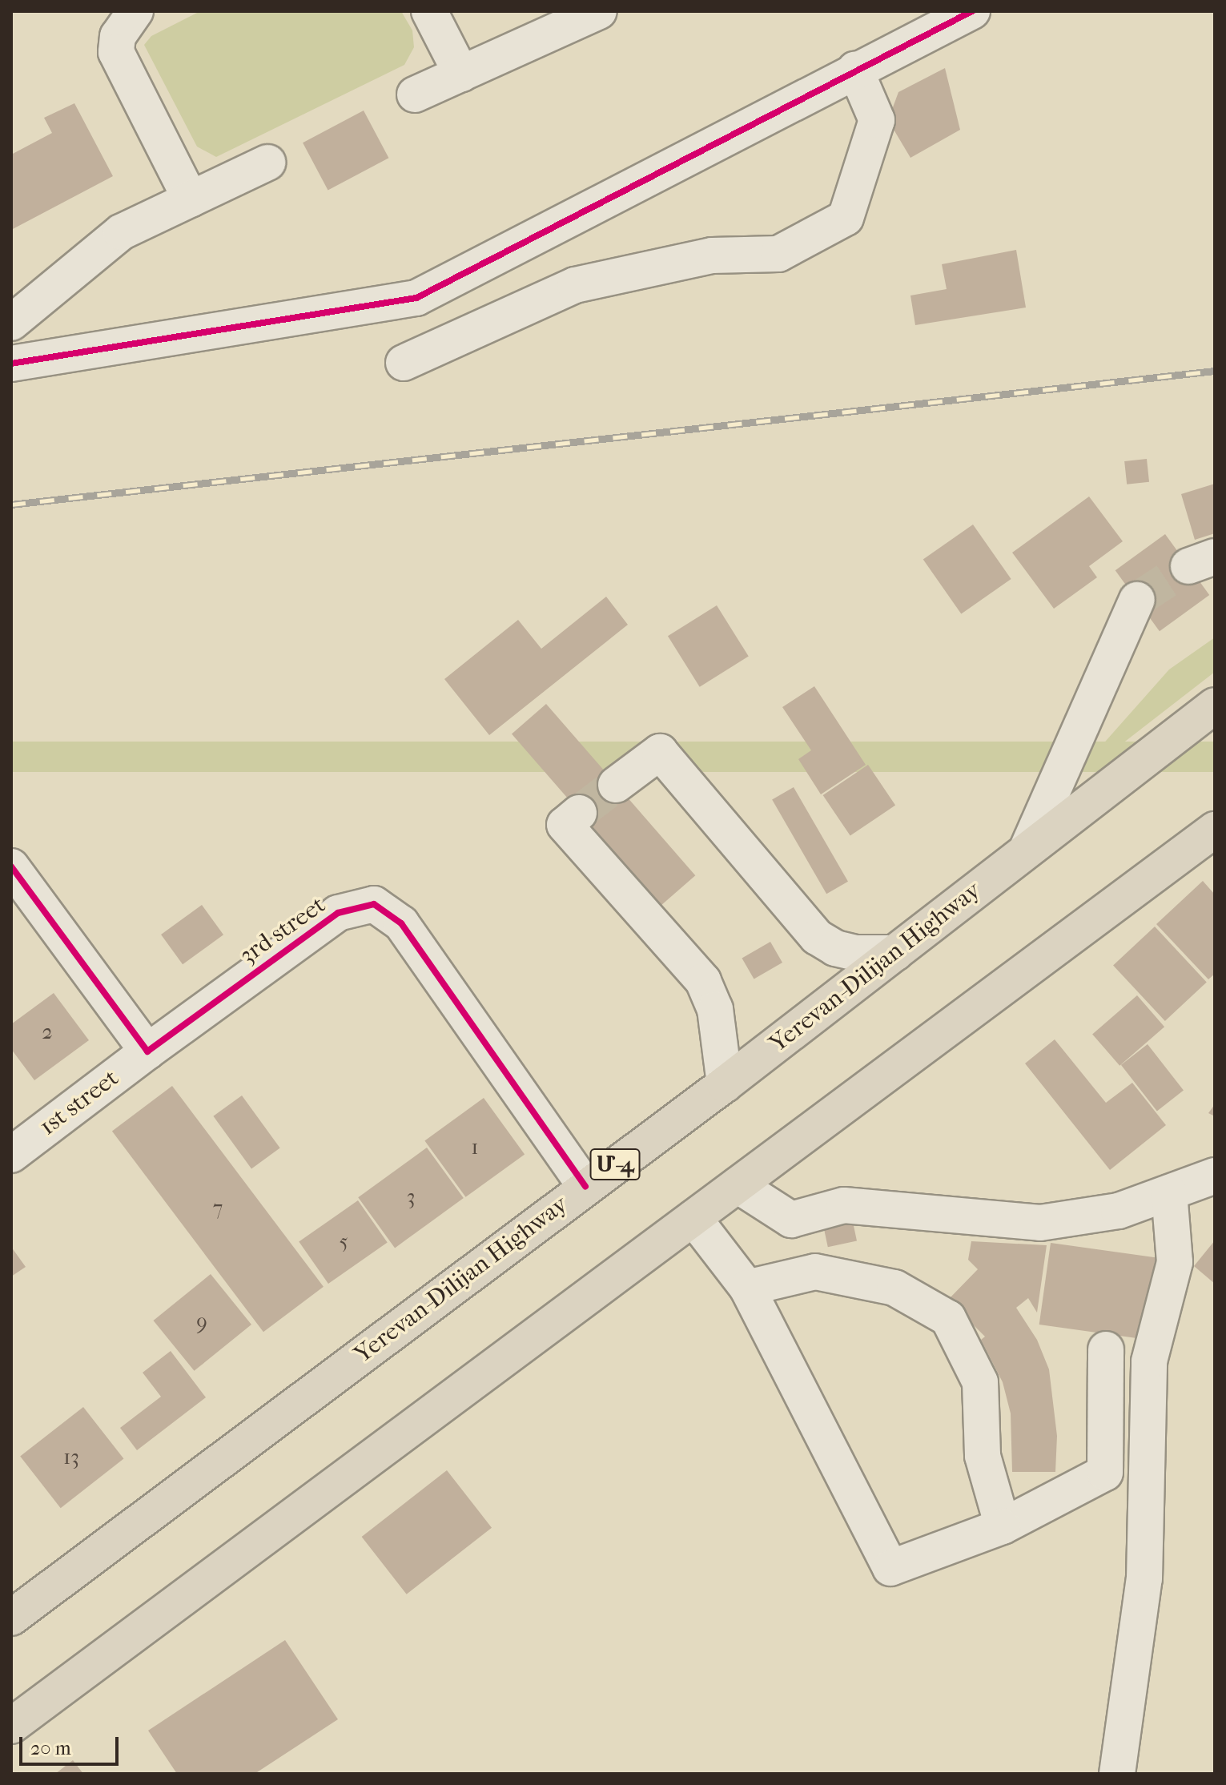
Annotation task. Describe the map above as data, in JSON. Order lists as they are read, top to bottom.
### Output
{
  "streets": {
    "highway": ["Yerevan-Dilijan Highway", "Մ-4"],
    "street": ["3rd street", "1st street"]
  },
  "crossings": [
    ["3rd street", "Yerevan-Dilijan Highway"],
    ["3rd street", "1st street"]
  ],
  "house_numbers": [
    "2",
    "1",
    "3",
    "7",
    "5",
    "9",
    "13"
  ],
  "scale_bar": "20 m"
}
